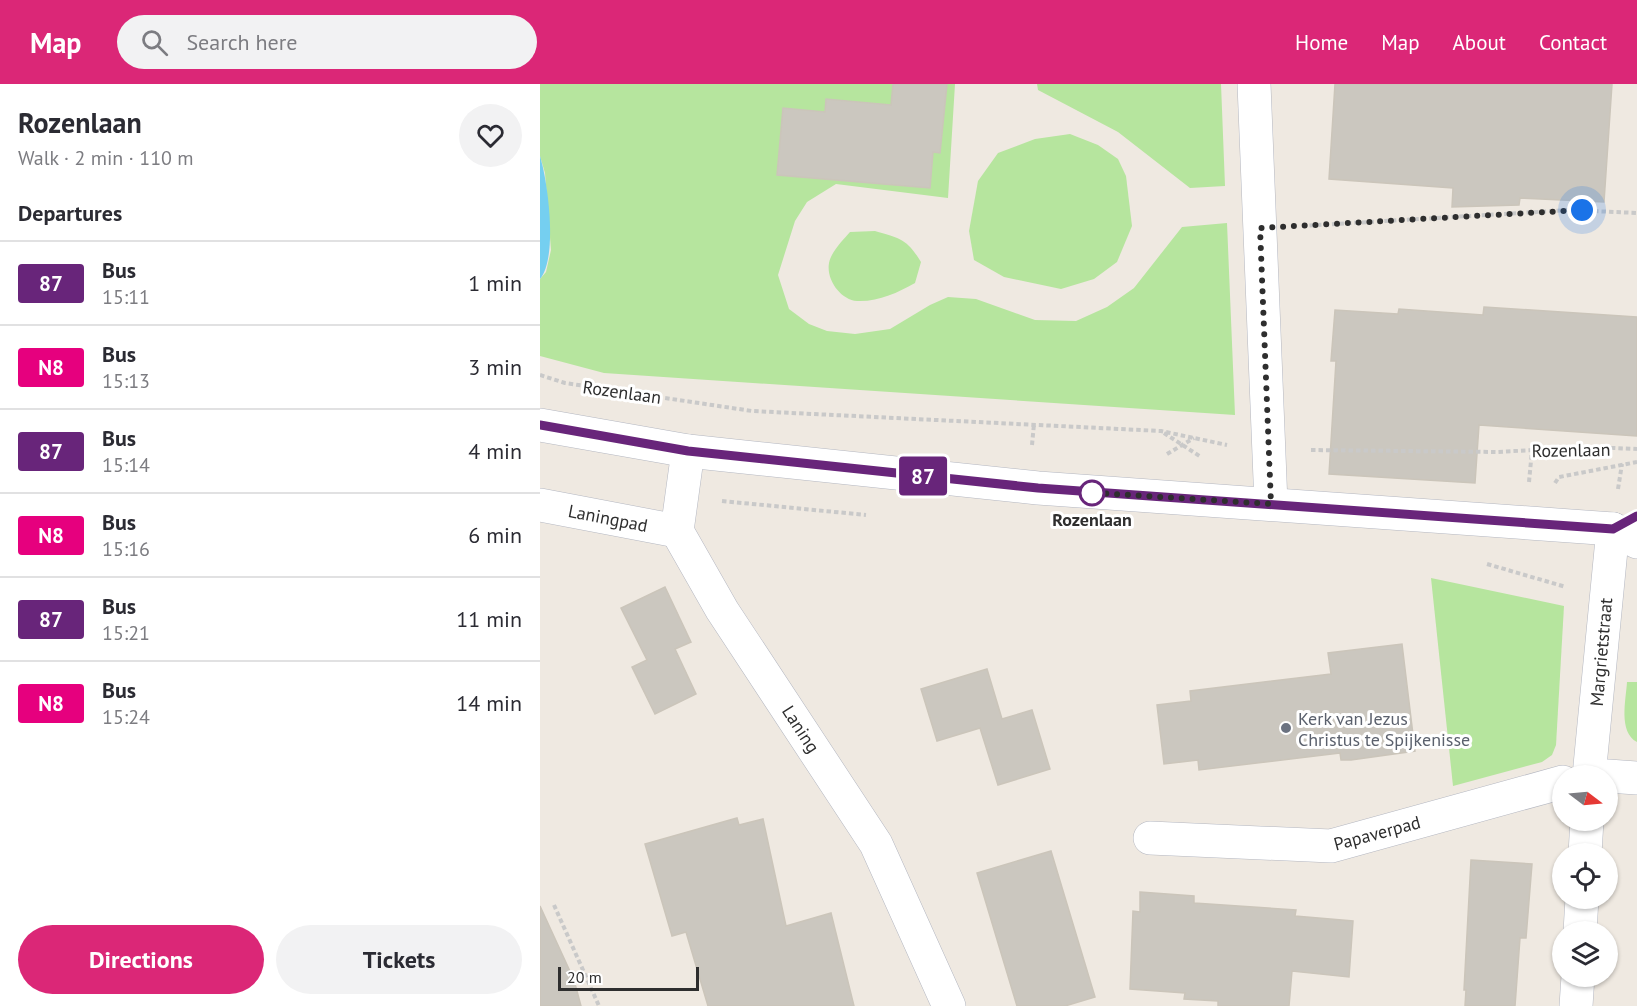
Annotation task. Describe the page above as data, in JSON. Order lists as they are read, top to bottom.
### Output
{
  "streets": {
    "street": [
      "Laningpad",
      "Margrietstraat",
      "Laning",
      "Papaverpad"
    ],
    "path": ["Rozenlaan"]
  },
  "crossings": [
    ["Laningpad", "Laning"]
  ],
  "places": ["Rozenlaan", "Kerk van Jezus Christus te Spijkenisse"],
  "lines": ["bus line 87"],
  "scale_bar": "20 m",
  "north": "right",
  "page": {
    "header": "Map",
    "search": "Search here",
    "nav": [
      "Home",
      "Map",
      "About",
      "Contact"
    ],
    "heading": [
      ["Rozenlaan", "Walk · 2 min · 110 m"],
      "Departures"
    ],
    "on_map": "87",
    "list": [
      {
        "mark": "87",
        "name": "Bus",
        "note": "15:11",
        "value": "1 min"
      },
      {
        "mark": "N8",
        "name": "Bus",
        "note": "15:13",
        "value": "3 min"
      },
      {
        "mark": "87",
        "name": "Bus",
        "note": "15:14",
        "value": "4 min"
      },
      {
        "mark": "N8",
        "name": "Bus",
        "note": "15:16",
        "value": "6 min"
      },
      {
        "mark": "87",
        "name": "Bus",
        "note": "15:21",
        "value": "11 min"
      },
      {
        "mark": "N8",
        "name": "Bus",
        "note": "15:24",
        "value": "14 min"
      }
    ],
    "buttons": ["Directions", "Tickets"],
    "scale": "20 m"
  }
}
